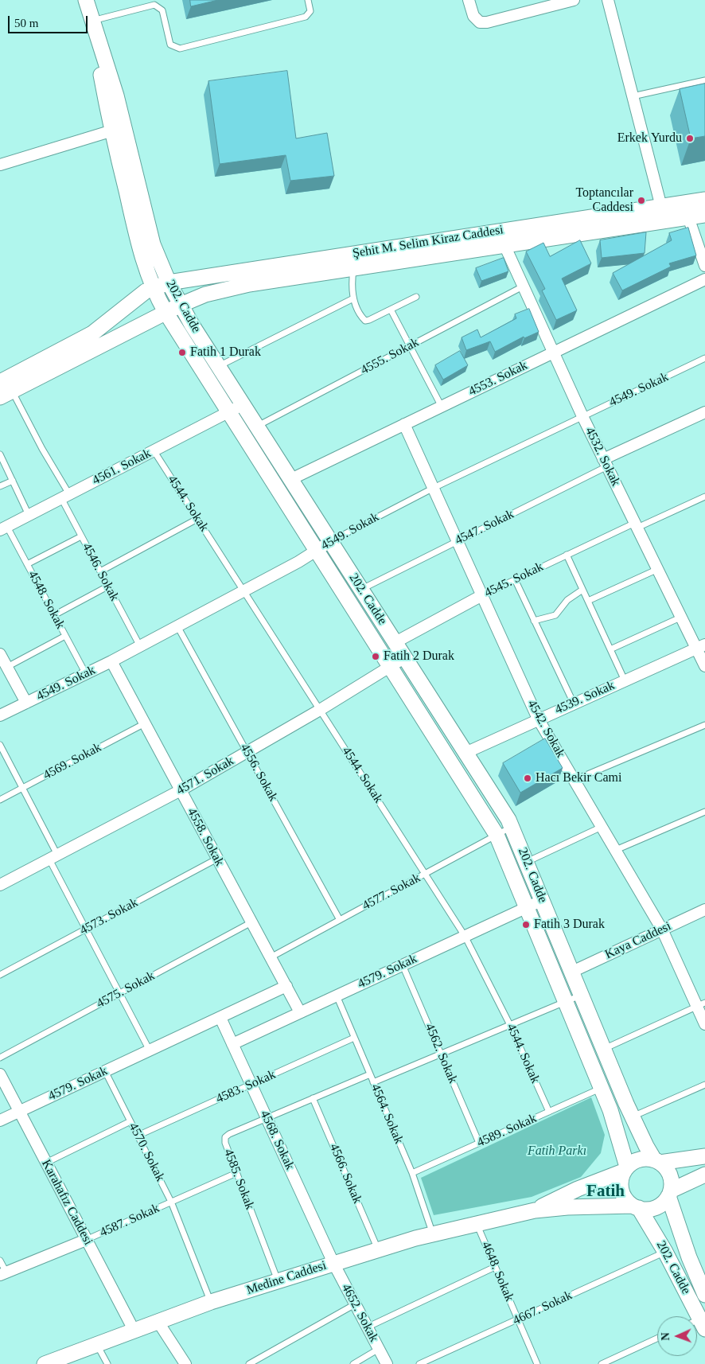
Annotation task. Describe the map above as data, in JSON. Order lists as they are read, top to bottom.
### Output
{
  "streets": {
    "main road": ["Şehit M. Selim Kiraz Caddesi", "202. Cadde", "Medine Caddesi"],
    "street": [
      "4553. Sokak",
      "4549. Sokak",
      "4532. Sokak",
      "4561. Sokak",
      "4547. Sokak",
      "4545. Sokak",
      "4539. Sokak",
      "4542. Sokak",
      "4571. Sokak",
      "4558. Sokak",
      "Kaya Caddesi",
      "4579. Sokak",
      "4568. Sokak",
      "Karahafız Caddesi",
      "4587. Sokak",
      "4652. Sokak"
    ],
    "lane": [
      "4555. Sokak",
      "4544. Sokak",
      "4546. Sokak",
      "4548. Sokak",
      "4569. Sokak",
      "4556. Sokak",
      "4577. Sokak",
      "4573. Sokak",
      "4575. Sokak",
      "4562. Sokak",
      "4583. Sokak",
      "4564. Sokak",
      "4589. Sokak",
      "4570. Sokak",
      "4566. Sokak",
      "4585. Sokak",
      "4648. Sokak",
      "4667. Sokak"
    ]
  },
  "crossings": [
    ["Şehit M. Selim Kiraz Caddesi", "202. Cadde"],
    ["Şehit M. Selim Kiraz Caddesi", "4532. Sokak"],
    ["Şehit M. Selim Kiraz Caddesi", "4546. Sokak"],
    ["202. Cadde", "4555. Sokak"],
    ["202. Cadde", "4553. Sokak"],
    ["202. Cadde", "4549. Sokak"],
    ["202. Cadde", "4561. Sokak"],
    ["202. Cadde", "4547. Sokak"],
    ["202. Cadde", "4545. Sokak"],
    ["202. Cadde", "4539. Sokak"],
    ["202. Cadde", "4571. Sokak"],
    ["202. Cadde", "4577. Sokak"],
    ["202. Cadde", "Kaya Caddesi"],
    ["202. Cadde", "4579. Sokak"],
    ["202. Cadde", "4589. Sokak"],
    ["202. Cadde", "Medine Caddesi"],
    ["202. Cadde", "4667. Sokak"],
    ["4555. Sokak", "4532. Sokak"],
    ["4553. Sokak", "4532. Sokak"],
    ["4553. Sokak", "4542. Sokak"],
    ["4549. Sokak", "4532. Sokak"],
    ["4549. Sokak", "4544. Sokak"],
    ["4549. Sokak", "4546. Sokak"],
    ["4549. Sokak", "4548. Sokak"],
    ["4549. Sokak", "4542. Sokak"],
    ["4549. Sokak", "4556. Sokak"],
    ["4549. Sokak", "4558. Sokak"],
    ["4532. Sokak", "4547. Sokak"],
    ["4532. Sokak", "4545. Sokak"],
    ["4532. Sokak", "4539. Sokak"],
    ["4561. Sokak", "4544. Sokak"],
    ["4561. Sokak", "4546. Sokak"],
    ["4561. Sokak", "4548. Sokak"],
    ["4544. Sokak", "4571. Sokak"],
    ["4544. Sokak", "4577. Sokak"],
    ["4544. Sokak", "4579. Sokak"],
    ["4544. Sokak", "4589. Sokak"],
    ["4547. Sokak", "4542. Sokak"],
    ["4545. Sokak", "4542. Sokak"],
    ["4539. Sokak", "4542. Sokak"],
    ["4542. Sokak", "Kaya Caddesi"],
    ["4569. Sokak", "4558. Sokak"],
    ["4556. Sokak", "4571. Sokak"],
    ["4556. Sokak", "4577. Sokak"],
    ["4571. Sokak", "4558. Sokak"],
    ["4558. Sokak", "4577. Sokak"],
    ["4558. Sokak", "4573. Sokak"],
    ["4558. Sokak", "4579. Sokak"],
    ["4558. Sokak", "4575. Sokak"],
    ["4579. Sokak", "4562. Sokak"],
    ["4579. Sokak", "4564. Sokak"],
    ["4579. Sokak", "4568. Sokak"],
    ["4579. Sokak", "4570. Sokak"],
    ["4579. Sokak", "Karahafız Caddesi"],
    ["4562. Sokak", "4589. Sokak"],
    ["4583. Sokak", "4564. Sokak"],
    ["4583. Sokak", "4568. Sokak"],
    ["4583. Sokak", "4570. Sokak"],
    ["4564. Sokak", "4589. Sokak"],
    ["4564. Sokak", "4585. Sokak"],
    ["4564. Sokak", "Medine Caddesi"],
    ["4568. Sokak", "4585. Sokak"],
    ["4568. Sokak", "Medine Caddesi"],
    ["4568. Sokak", "4652. Sokak"],
    ["4570. Sokak", "4587. Sokak"],
    ["4570. Sokak", "Medine Caddesi"],
    ["4566. Sokak", "4585. Sokak"],
    ["4566. Sokak", "Medine Caddesi"],
    ["4585. Sokak", "4587. Sokak"],
    ["4585. Sokak", "Medine Caddesi"],
    ["Karahafız Caddesi", "4587. Sokak"],
    ["Karahafız Caddesi", "Medine Caddesi"],
    ["4648. Sokak", "Medine Caddesi"],
    ["4648. Sokak", "4667. Sokak"],
    ["Medine Caddesi", "4652. Sokak"]
  ],
  "districts": ["Fatih"],
  "parks": ["Fatih Parkı"],
  "places": [
    "Erkek Yurdu",
    "Toptancılar Caddesi",
    "Fatih 1 Durak",
    "Fatih 2 Durak",
    "Hacı Bekir Cami",
    "Fatih 3 Durak"
  ],
  "scale_bar": "50 m",
  "north": "left"
}
